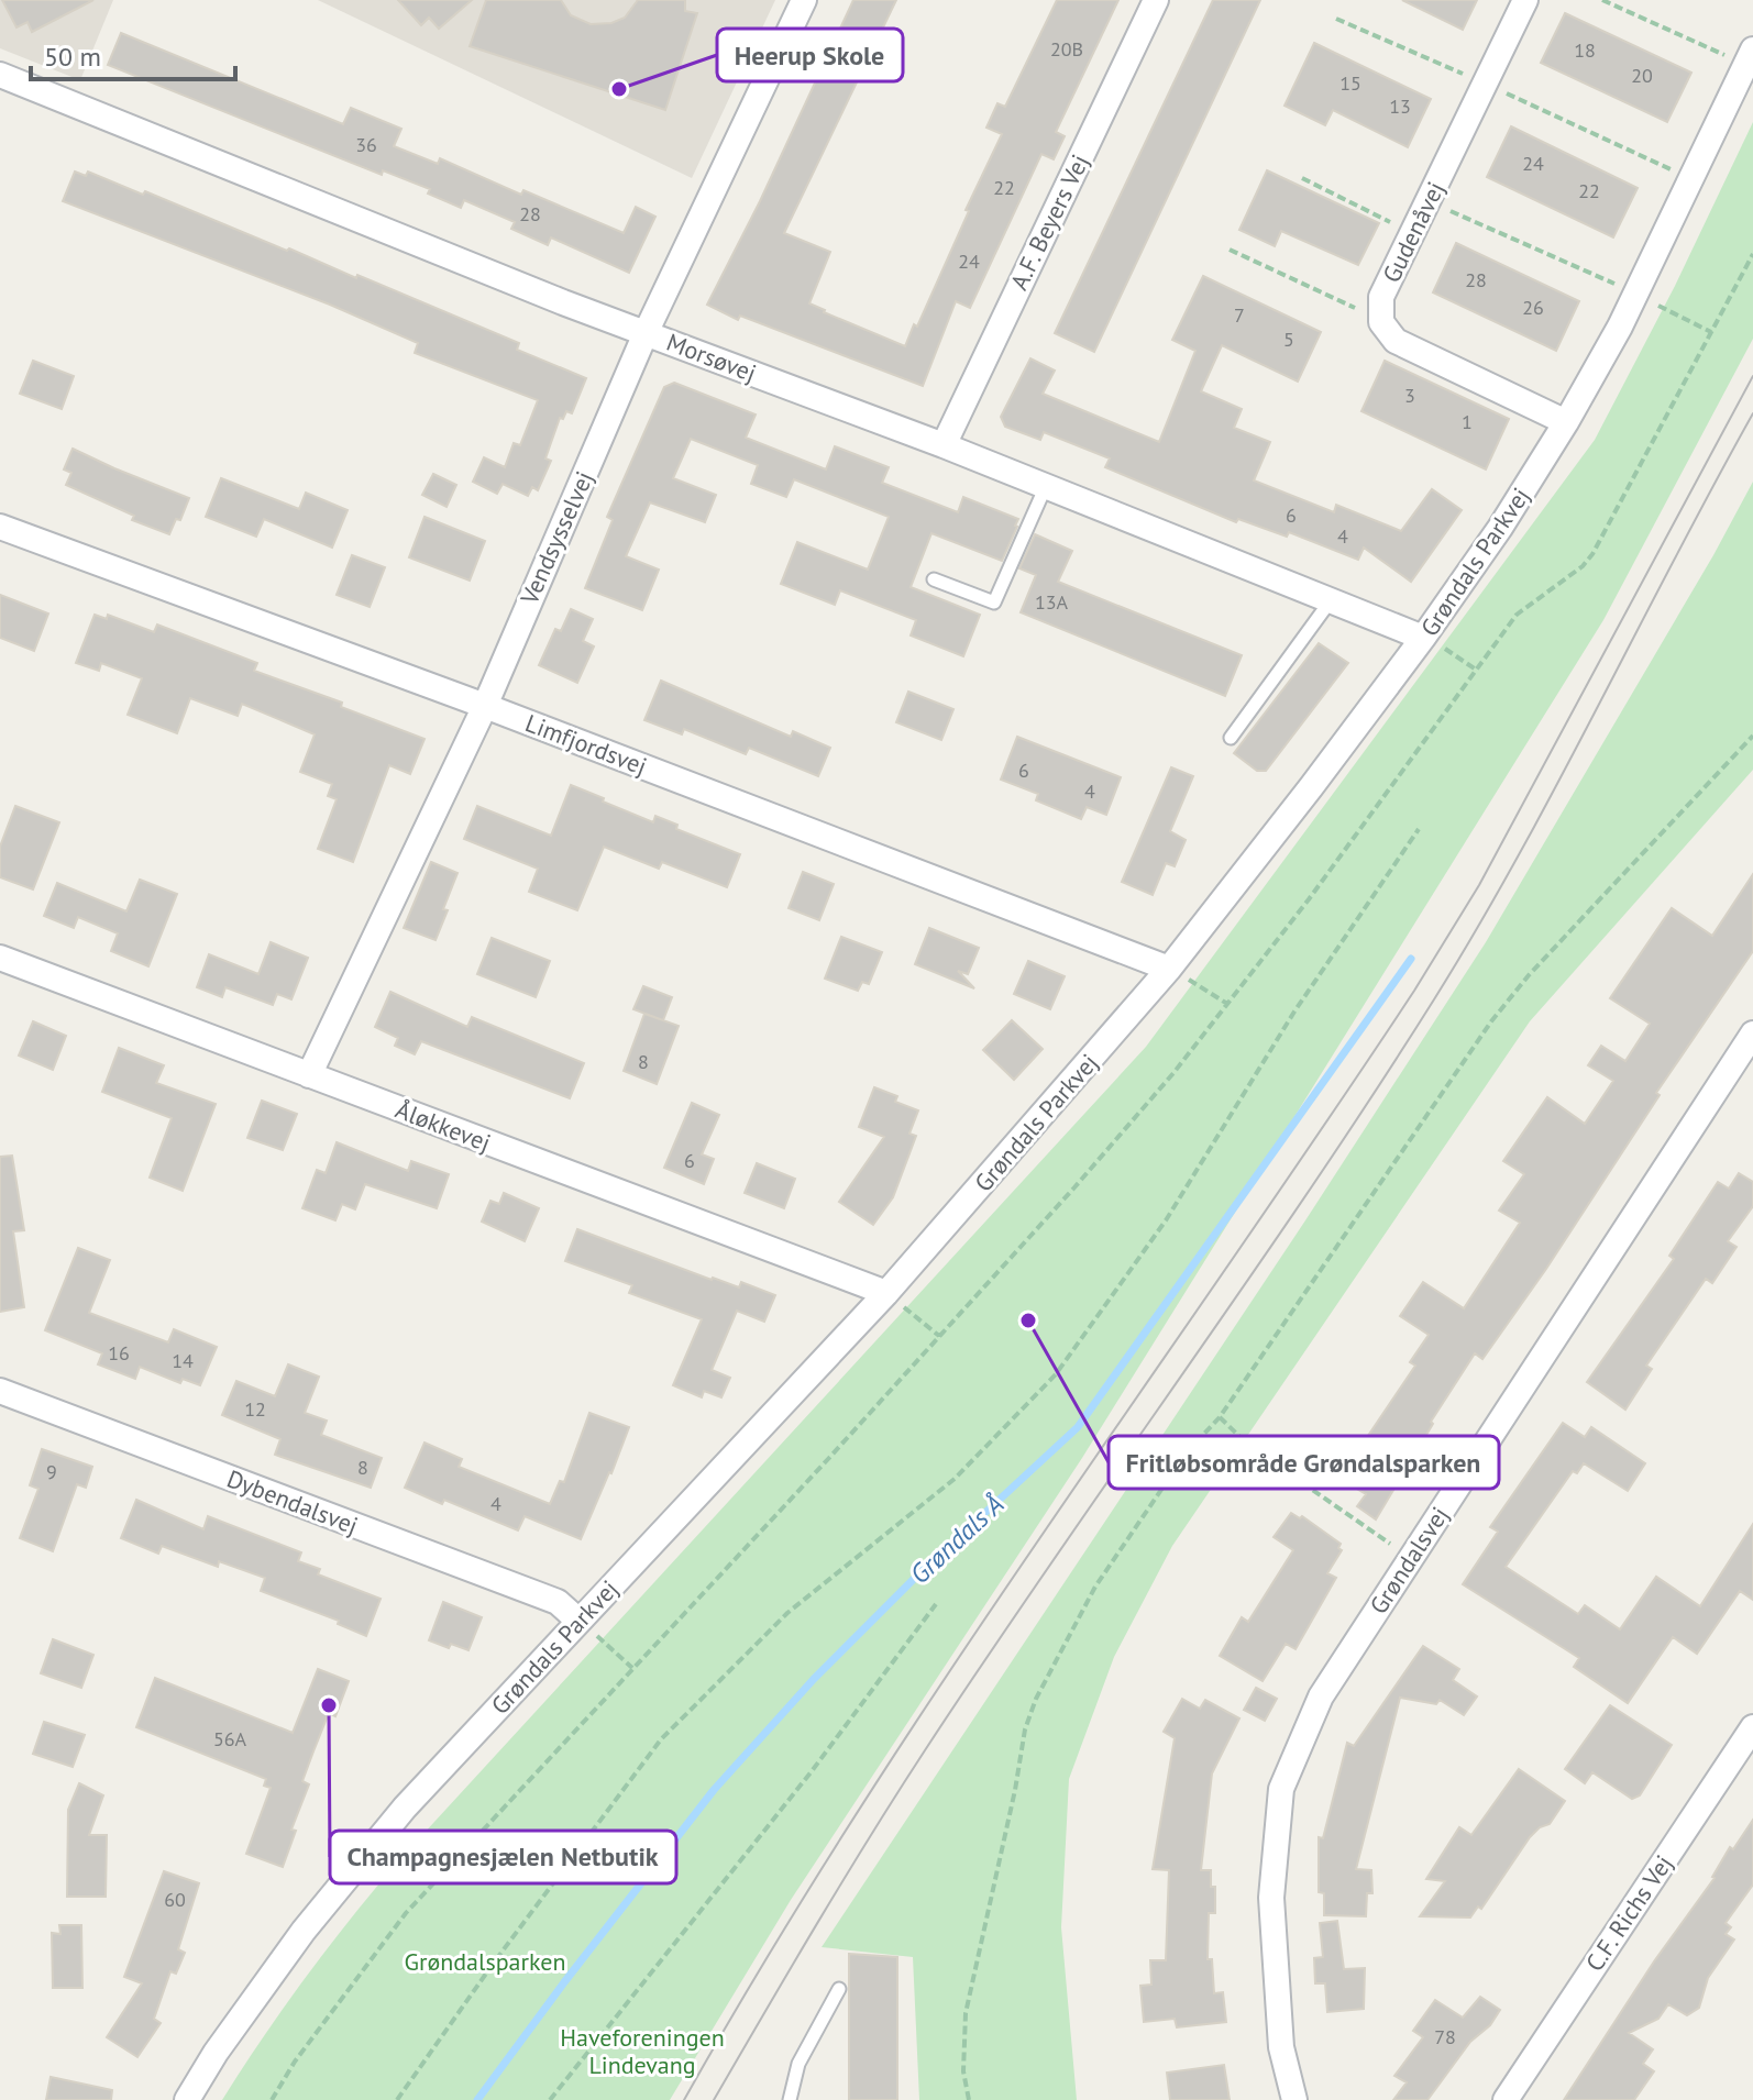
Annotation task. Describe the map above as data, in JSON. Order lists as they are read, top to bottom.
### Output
{
  "streets": {
    "street": [
      "A.F. Beyers Vej",
      "Gudenåvej",
      "Morsøvej",
      "Vendsysselvej",
      "Grøndals Parkvej",
      "Limfjordsvej",
      "Åløkkevej",
      "Dybendalsvej",
      "Grøndalsvej",
      "C.F. Richs Vej"
    ]
  },
  "crossings": [
    ["A.F. Beyers Vej", "Morsøvej"],
    ["Morsøvej", "Vendsysselvej"],
    ["Morsøvej", "Grøndals Parkvej"],
    ["Vendsysselvej", "Limfjordsvej"],
    ["Vendsysselvej", "Åløkkevej"],
    ["Grøndals Parkvej", "Limfjordsvej"],
    ["Grøndals Parkvej", "Åløkkevej"],
    ["Grøndals Parkvej", "Dybendalsvej"]
  ],
  "water": ["Grøndals Å"],
  "parks": ["Grøndalsparken", "Haveforeningen Lindevang"],
  "places": ["Heerup Skole", "Fritløbsområde Grøndalsparken", "Champagnesjælen Netbutik"],
  "house_numbers": [
    "20B",
    "18",
    "20",
    "15",
    "13",
    "36",
    "24",
    "22",
    "22",
    "28",
    "24",
    "28",
    "26",
    "7",
    "5",
    "3",
    "1",
    "6",
    "4",
    "13A",
    "6",
    "4",
    "8",
    "6",
    "16",
    "14",
    "12",
    "8",
    "9",
    "4",
    "56A",
    "60",
    "78"
  ],
  "scale_bar": "50 m"
}
